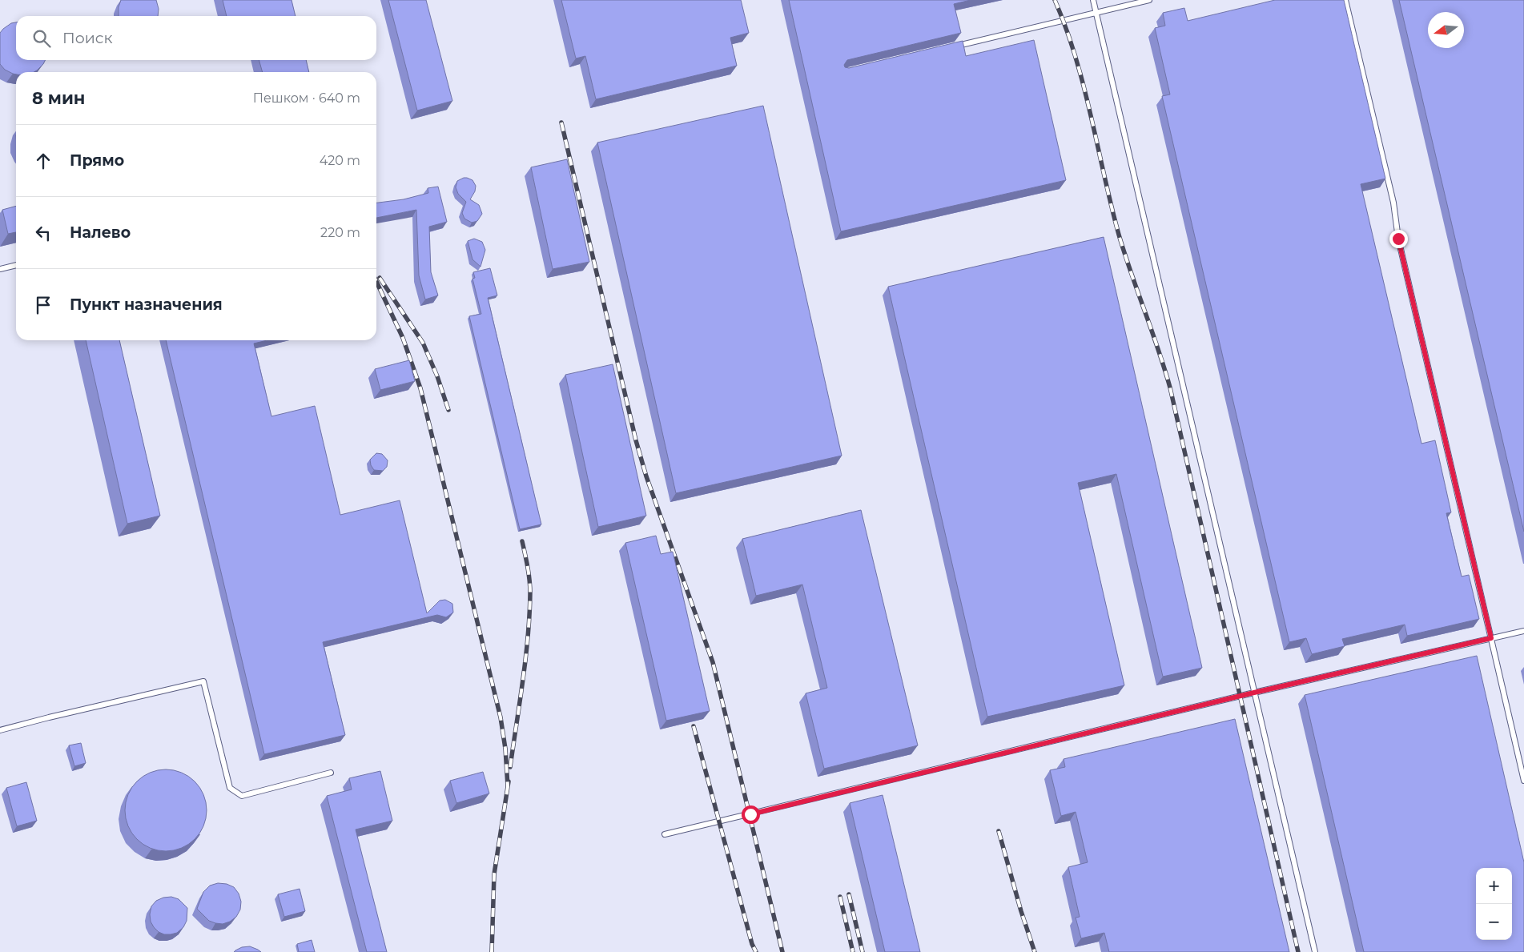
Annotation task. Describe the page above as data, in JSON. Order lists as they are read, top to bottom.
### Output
{
  "north": "left",
  "page": {
    "search": "Поиск",
    "heading": ["8 мин", "Пешком · 640 m"],
    "list": [
      ["Прямо", "420 m"],
      ["Налево", "220 m"],
      "Пункт назначения"
    ],
    "map_buttons": ["+", "−"]
  }
}
